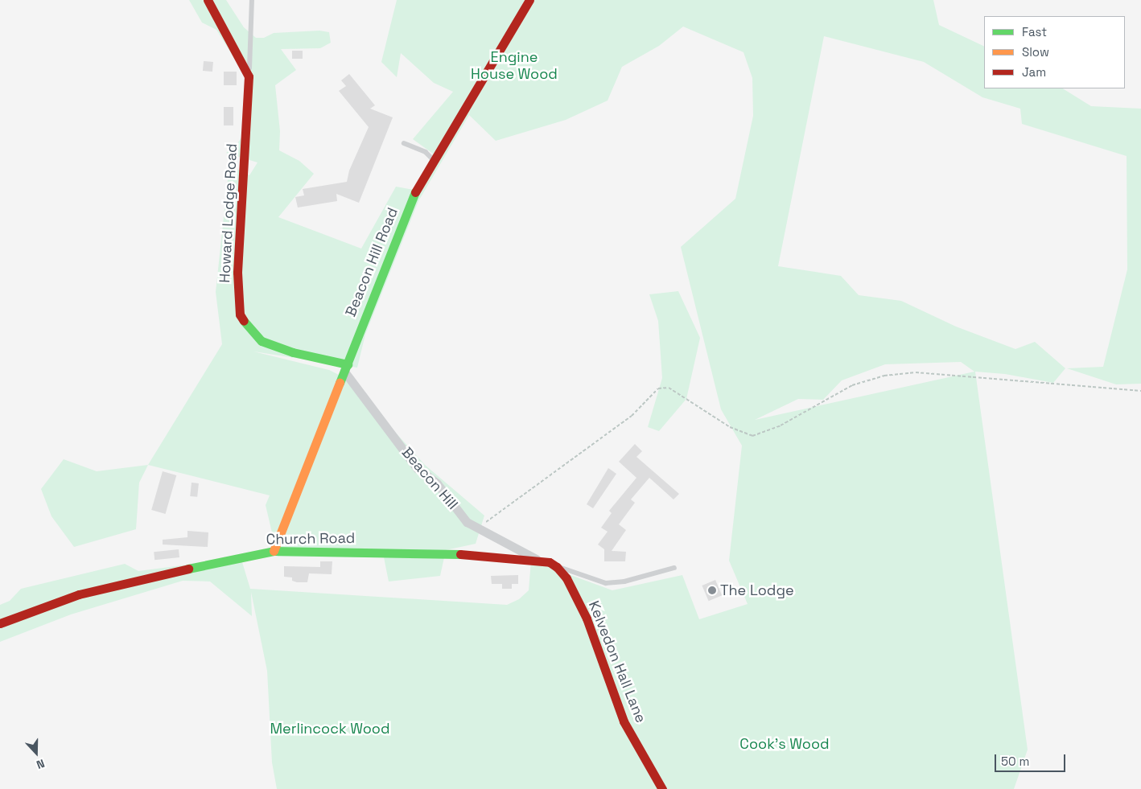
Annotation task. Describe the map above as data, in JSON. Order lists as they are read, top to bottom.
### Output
{
  "streets": {
    "street": [
      "Howard Lodge Road",
      "Beacon Hill Road",
      "Beacon Hill",
      "Church Road",
      "Kelvedon Hall Lane"
    ]
  },
  "crossings": [
    ["Howard Lodge Road", "Beacon Hill Road"],
    ["Howard Lodge Road", "Beacon Hill"],
    ["Beacon Hill Road", "Beacon Hill"],
    ["Beacon Hill Road", "Church Road"],
    ["Beacon Hill", "Church Road"],
    ["Church Road", "Kelvedon Hall Lane"]
  ],
  "parks": ["Engine House Wood", "Merlincock Wood", "Cook's Wood"],
  "places": ["The Lodge"],
  "legend": ["Fast", "Slow", "Jam"],
  "scale_bar": "50 m",
  "north": "bottom"
}
